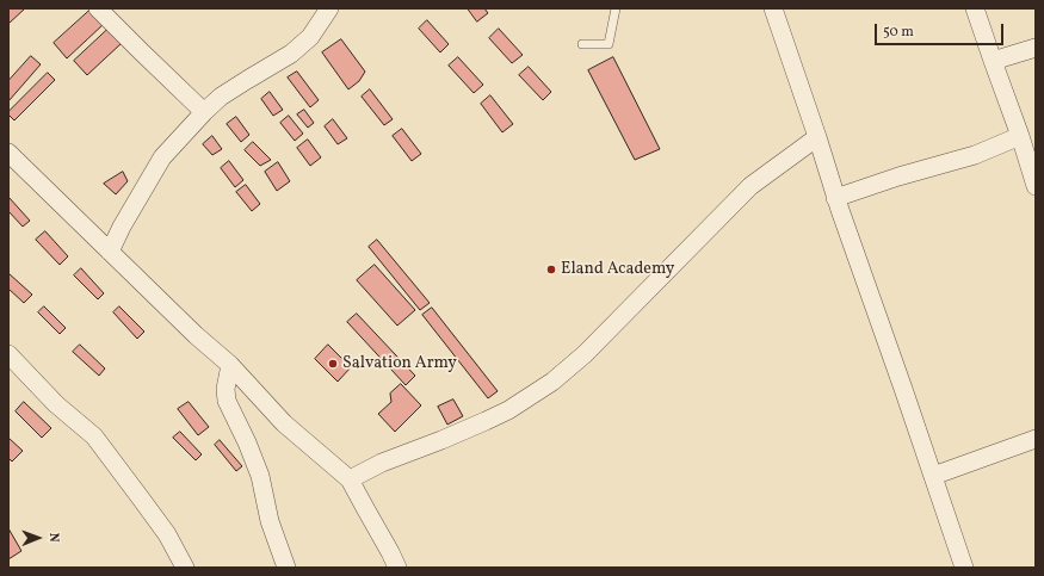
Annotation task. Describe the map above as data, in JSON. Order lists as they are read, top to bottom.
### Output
{
  "places": ["Eland Academy", "Salvation Army"],
  "scale_bar": "50 m",
  "north": "right"
}
